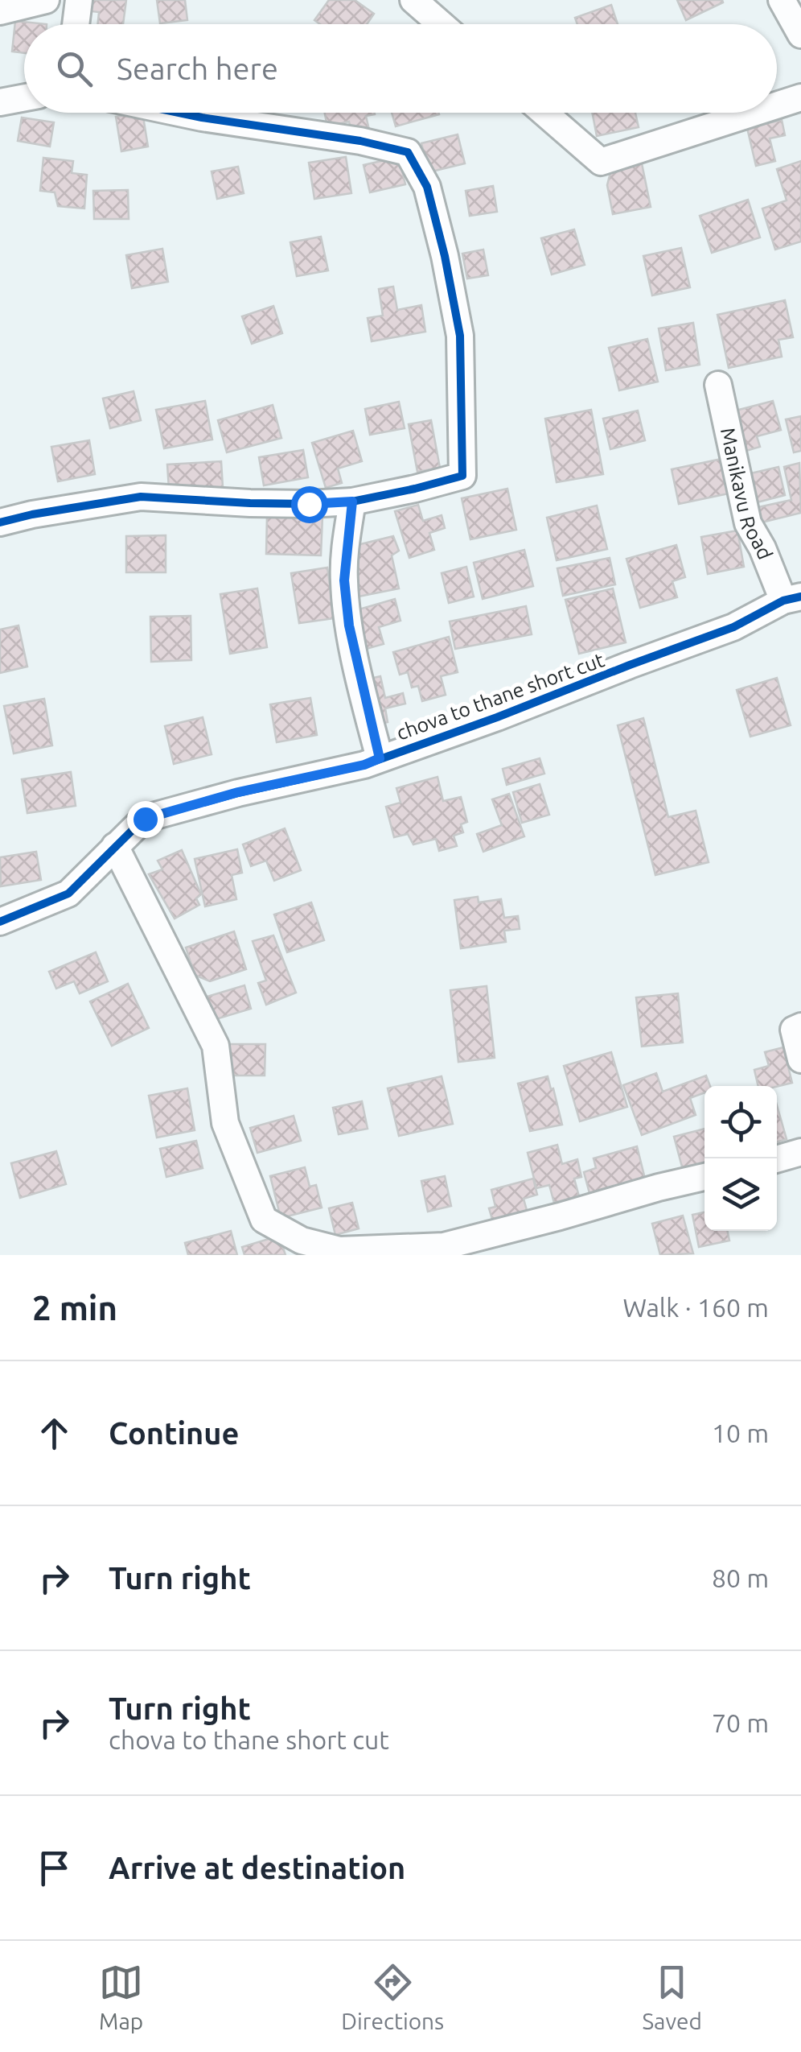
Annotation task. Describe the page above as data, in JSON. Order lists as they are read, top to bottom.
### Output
{
  "streets": {
    "street": ["Manikavu Road", "chova to thane short cut"]
  },
  "crossings": [
    ["Manikavu Road", "chova to thane short cut"]
  ],
  "page": {
    "search": "Search here",
    "heading": ["2 min", "Walk · 160 m"],
    "list": [
      ["Continue", "10 m"],
      ["Turn right", "80 m"],
      ["Turn right", "chova to thane short cut", "70 m"],
      "Arrive at destination"
    ],
    "nav": ["Map", "Directions", "Saved"]
  }
}
